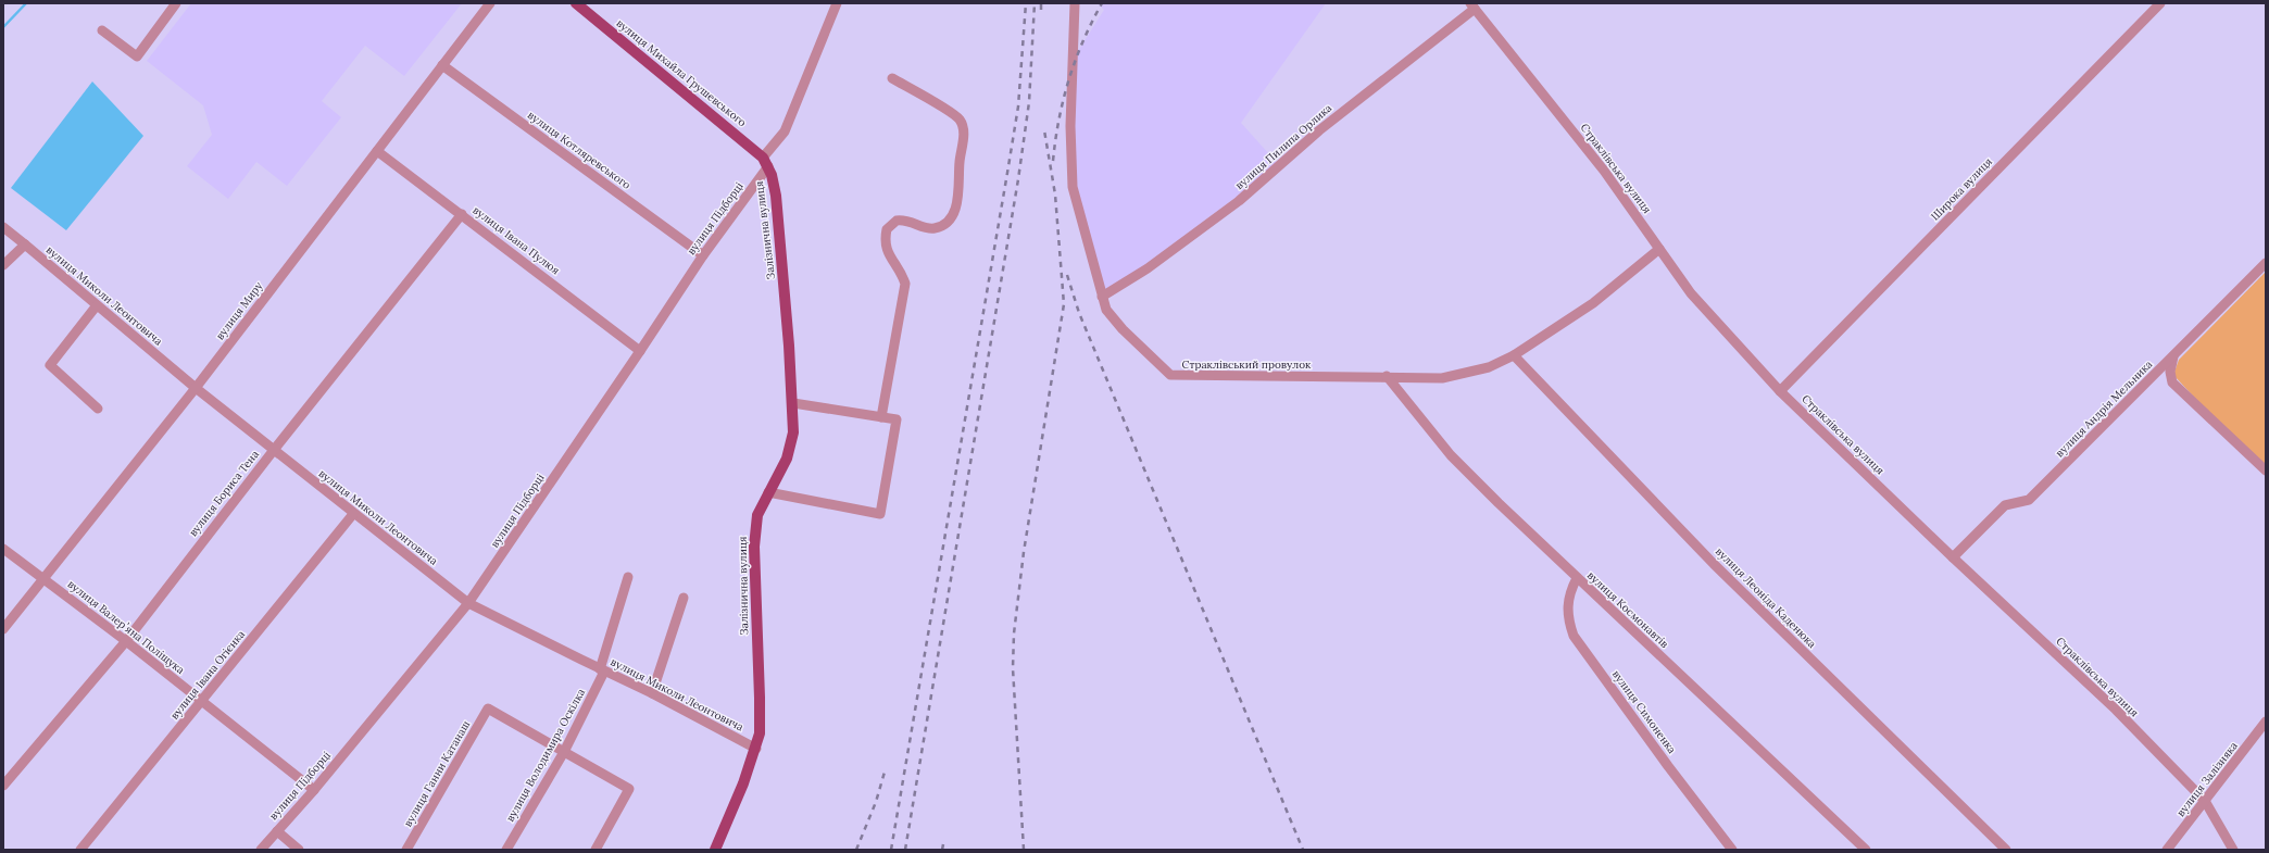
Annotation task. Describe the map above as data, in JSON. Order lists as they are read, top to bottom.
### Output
{
  "streets": {
    "main road": ["вулиця Михайла Грушевського", "Залізнична вулиця"],
    "street": [
      "вулиця Пилипа Орлика",
      "вулиця Котляревського",
      "Страклівська вулиця",
      "Широка вулиця",
      "вулиця Підборці",
      "вулиця Івана Пулюя",
      "вулиця Миколи Леонтовича",
      "вулиця Миру",
      "Страклівський провулок",
      "вулиця Андрія Мельника",
      "вулиця Бориса Тена",
      "вулиця Леоніда Каденюка",
      "вулиця Космонавтів",
      "вулиця Валерʼяна Поліщука",
      "вулиця Івана Огієнка",
      "вулиця Симоненка",
      "вулиця Володимира Оскілка",
      "вулиця Ганни Катанаш",
      "вулиця Залізняка"
    ]
  },
  "crossings": [
    ["вулиця Михайла Грушевського", "вулиця Підборці"],
    ["вулиця Михайла Грушевського", "Залізнична вулиця"],
    ["вулиця Пилипа Орлика", "Страклівська вулиця"],
    ["вулиця Пилипа Орлика", "Страклівський провулок"],
    ["вулиця Котляревського", "вулиця Підборці"],
    ["вулиця Котляревського", "вулиця Миру"],
    ["Страклівська вулиця", "Широка вулиця"],
    ["Страклівська вулиця", "Страклівський провулок"],
    ["Страклівська вулиця", "вулиця Андрія Мельника"],
    ["Страклівська вулиця", "вулиця Залізняка"],
    ["вулиця Підборці", "Залізнична вулиця"],
    ["вулиця Підборці", "вулиця Івана Пулюя"],
    ["вулиця Підборці", "вулиця Миколи Леонтовича"],
    ["вулиця Підборці", "вулиця Валерʼяна Поліщука"],
    ["Залізнична вулиця", "вулиця Миколи Леонтовича"],
    ["вулиця Івана Пулюя", "вулиця Миру"],
    ["вулиця Івана Пулюя", "вулиця Бориса Тена"],
    ["вулиця Миколи Леонтовича", "вулиця Миру"],
    ["вулиця Миколи Леонтовича", "вулиця Бориса Тена"],
    ["вулиця Миколи Леонтовича", "вулиця Івана Огієнка"],
    ["вулиця Миколи Леонтовича", "вулиця Володимира Оскілка"],
    ["вулиця Миру", "вулиця Валерʼяна Поліщука"],
    ["Страклівський провулок", "вулиця Леоніда Каденюка"],
    ["Страклівський провулок", "вулиця Космонавтів"],
    ["вулиця Бориса Тена", "вулиця Валерʼяна Поліщука"],
    ["вулиця Космонавтів", "вулиця Симоненка"],
    ["вулиця Валерʼяна Поліщука", "вулиця Івана Огієнка"],
    ["вулиця Володимира Оскілка", "вулиця Ганни Катанаш"]
  ]
}
